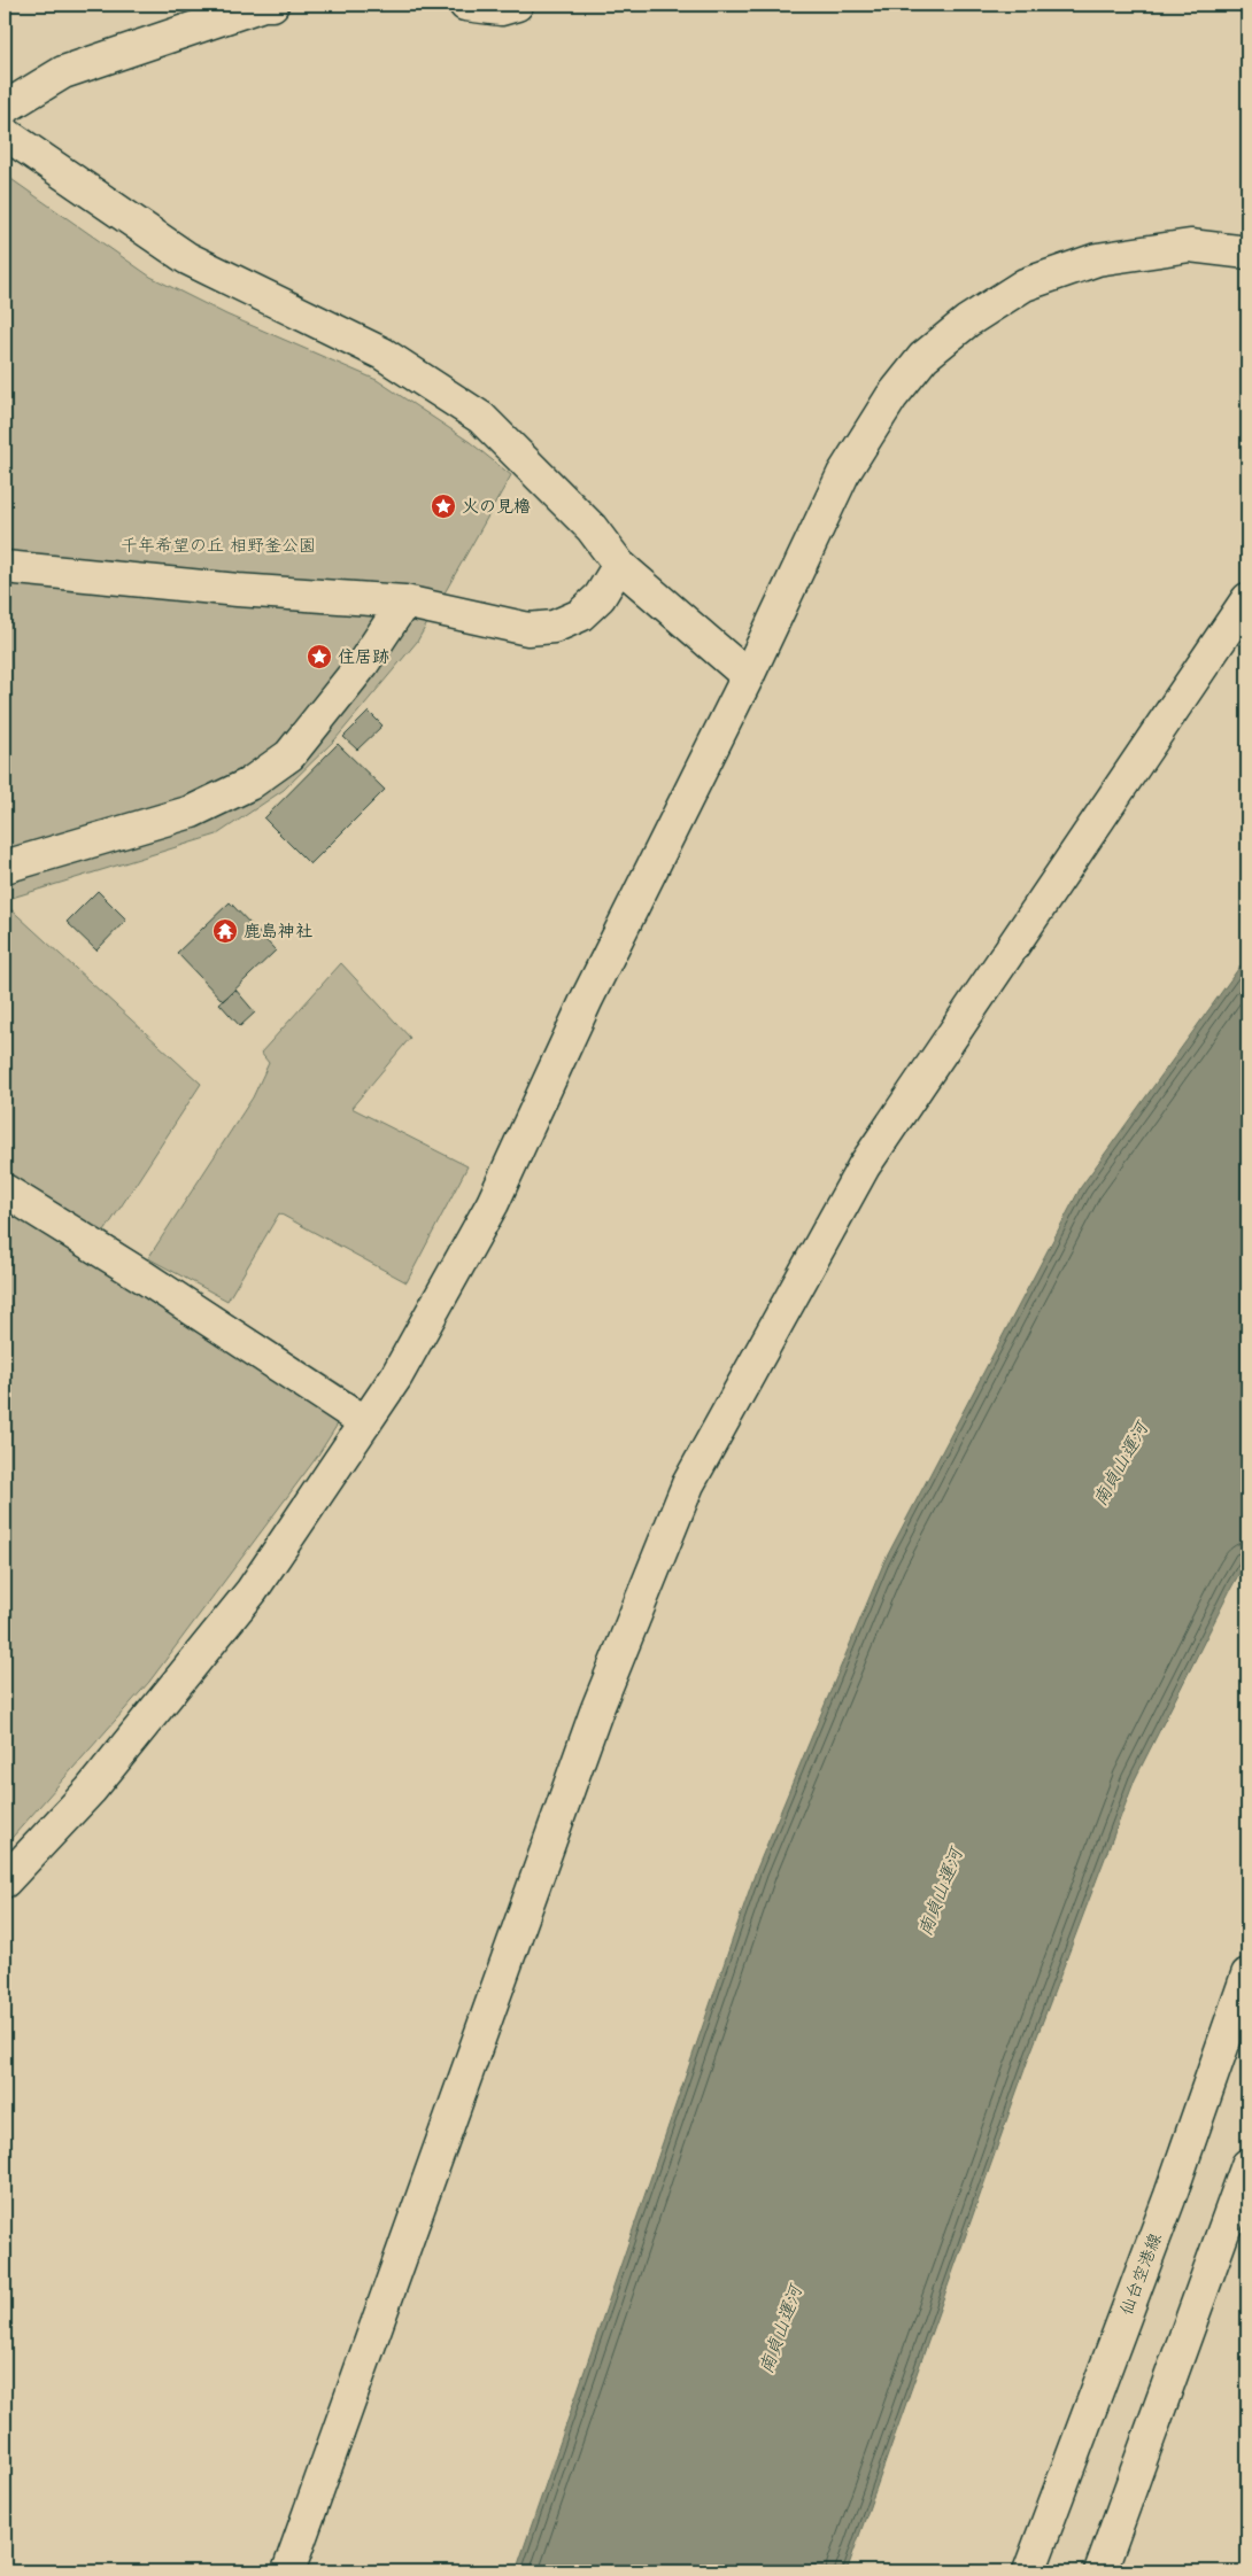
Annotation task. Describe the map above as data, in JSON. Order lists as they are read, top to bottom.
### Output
{
  "streets": {
    "street": ["仙台空港線"]
  },
  "water": ["南貞山運河"],
  "parks": ["千年希望の丘 相野釜公園"],
  "places": {
    "place": ["火の見櫓", "住居跡"],
    "temple": ["鹿島神社"]
  }
}
